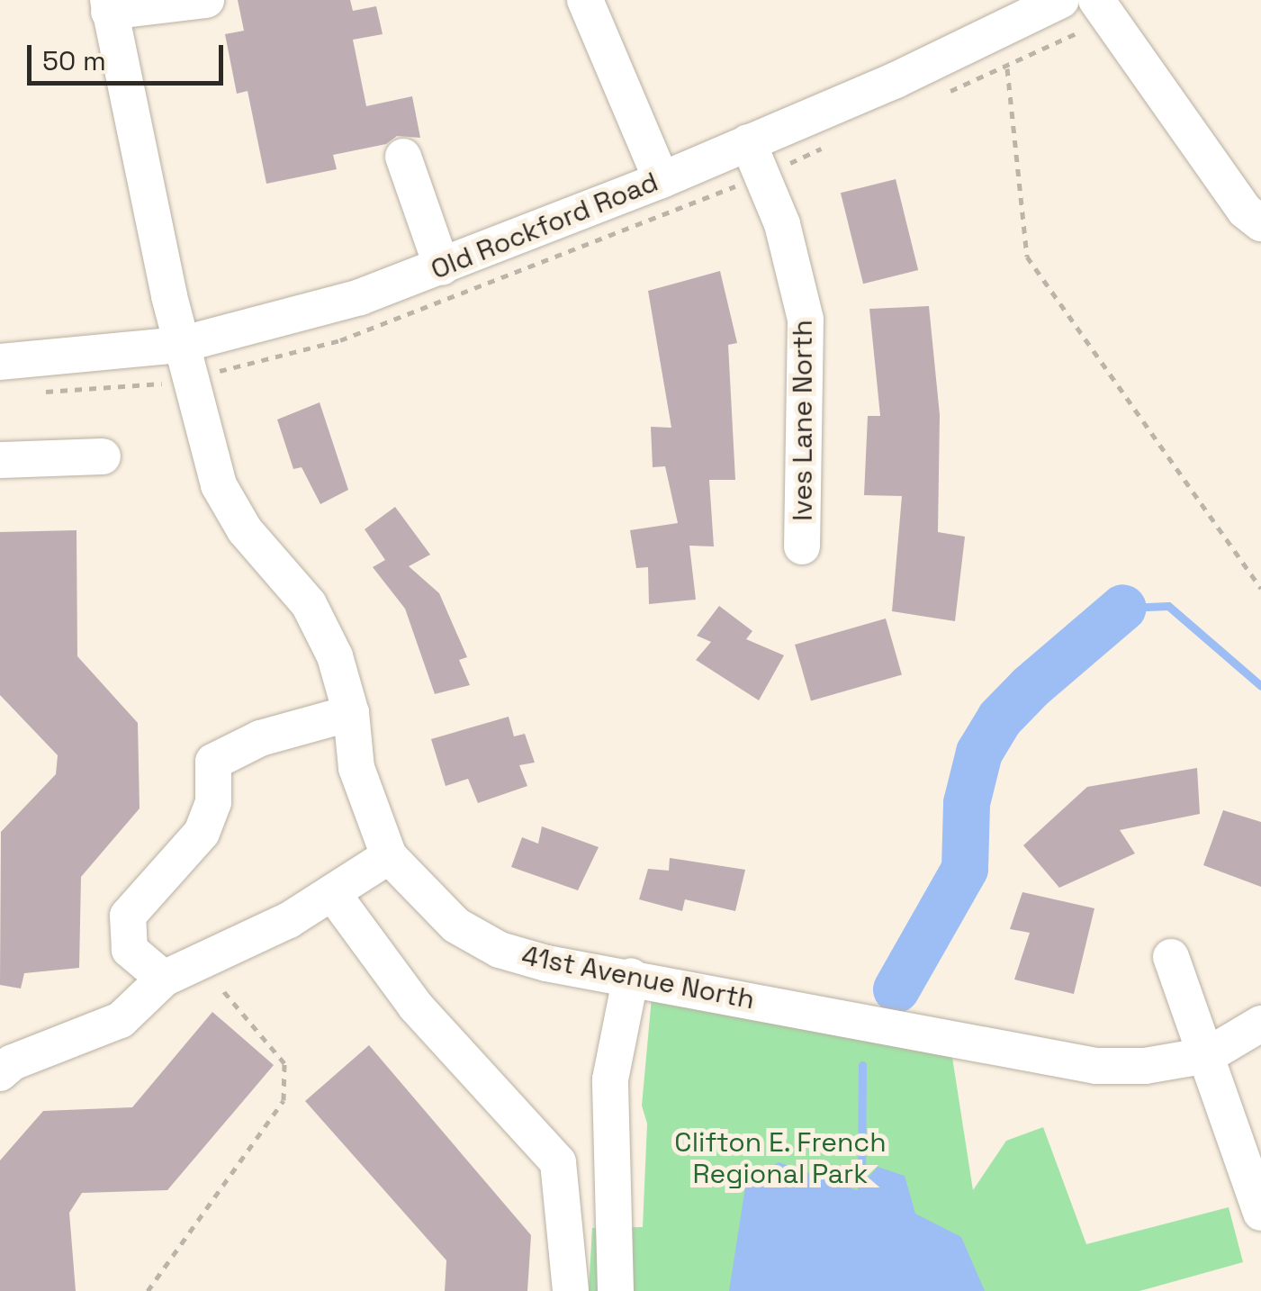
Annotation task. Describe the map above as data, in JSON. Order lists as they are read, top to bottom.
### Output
{
  "streets": {
    "street": ["Old Rockford Road", "Ives Lane North", "41st Avenue North"]
  },
  "crossings": [
    ["Old Rockford Road", "Ives Lane North"],
    ["Old Rockford Road", "41st Avenue North"]
  ],
  "parks": ["Clifton E. French Regional Park"],
  "scale_bar": "50 m"
}
